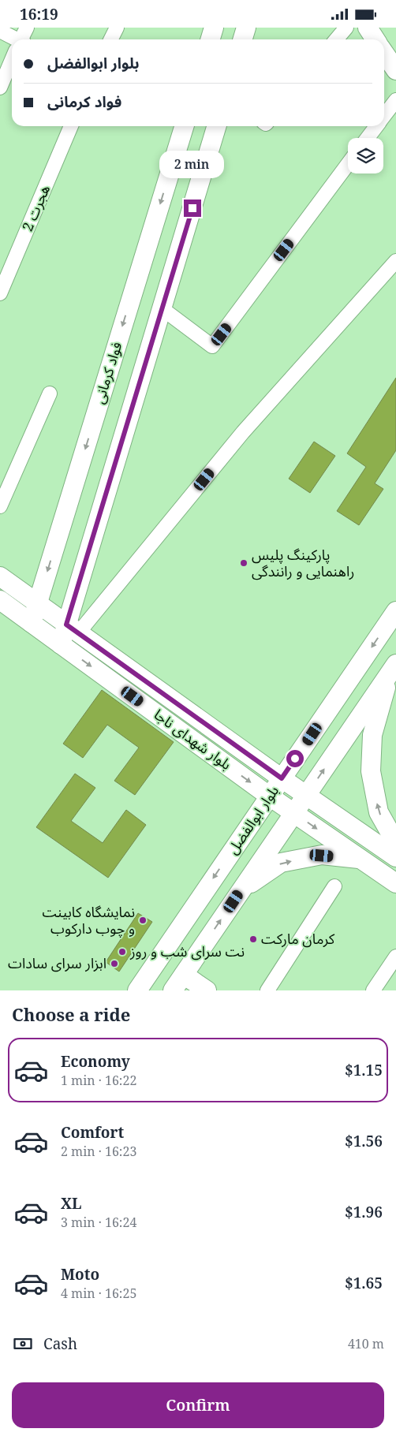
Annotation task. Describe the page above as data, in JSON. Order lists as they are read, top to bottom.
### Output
{
  "streets": {
    "street": [
      "هجرت 2",
      "فواد کرمانی",
      "بلوار شهدای ناجا",
      "بلوار ابوالفضل"
    ]
  },
  "crossings": [
    ["فواد کرمانی", "بلوار شهدای ناجا"],
    ["بلوار شهدای ناجا", "بلوار ابوالفضل"]
  ],
  "places": [
    "پارکینگ پلیس راهنمایی و رانندگی",
    "نمایشگاه کابینت و چوب دارکوب",
    "کرمان مارکت",
    "نت سرای شب و روز",
    "ابزار سرای سادات"
  ],
  "page": {
    "status": "16:19",
    "banner": ["بلوار ابوالفضل", "فواد کرمانی"],
    "bubble": "2 min",
    "heading": "Choose a ride",
    "list": [
      {
        "name": "Economy",
        "note": "1 min · 16:22",
        "value": "$1.15"
      },
      {
        "name": "Comfort",
        "note": "2 min · 16:23",
        "value": "$1.56"
      },
      {
        "name": "XL",
        "note": "3 min · 16:24",
        "value": "$1.96"
      },
      {
        "name": "Moto",
        "note": "4 min · 16:25",
        "value": "$1.65"
      }
    ],
    "pay": ["Cash", "410 m"],
    "buttons": "Confirm"
  }
}
